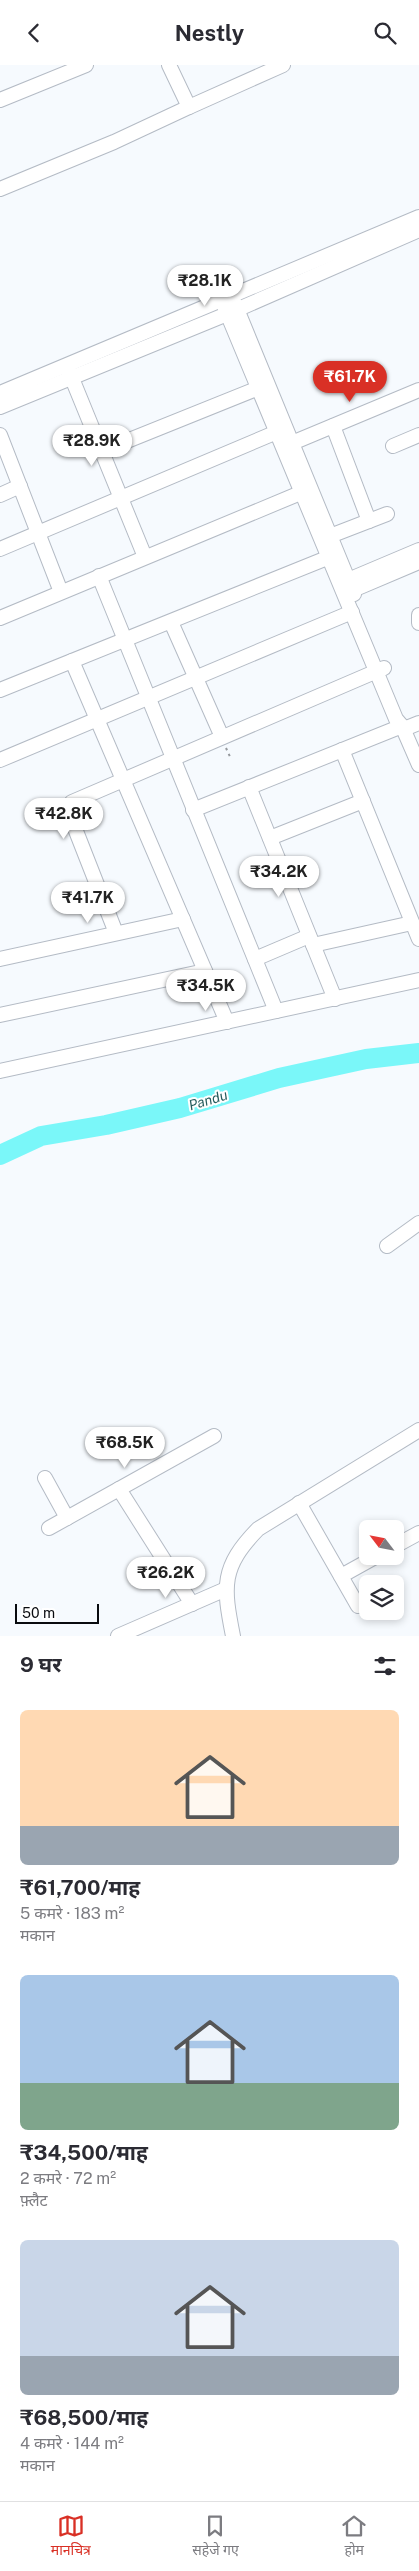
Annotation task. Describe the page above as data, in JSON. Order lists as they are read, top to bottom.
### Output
{
  "water": ["Pandu"],
  "scale_bar": "50 m",
  "north": "top left",
  "page": {
    "header": "Nestly",
    "price": [
      "₹28.1K",
      "₹61.7K",
      "₹28.9K",
      "₹42.8K",
      "₹34.2K",
      "₹41.7K",
      "₹34.5K",
      "₹68.5K",
      "₹26.2K"
    ],
    "scale": "50 m",
    "heading": "9 घर",
    "list": [
      {
        "name": "₹61,700/माह",
        "note": "5 कमरे · 183 m² · मकान"
      },
      {
        "name": "₹34,500/माह",
        "note": "2 कमरे · 72 m² · फ़्लैट"
      },
      {
        "name": "₹68,500/माह",
        "note": "4 कमरे · 144 m² · मकान"
      }
    ],
    "tabs": ["मानचित्र", "सहेजे गए", "होम"]
  }
}
